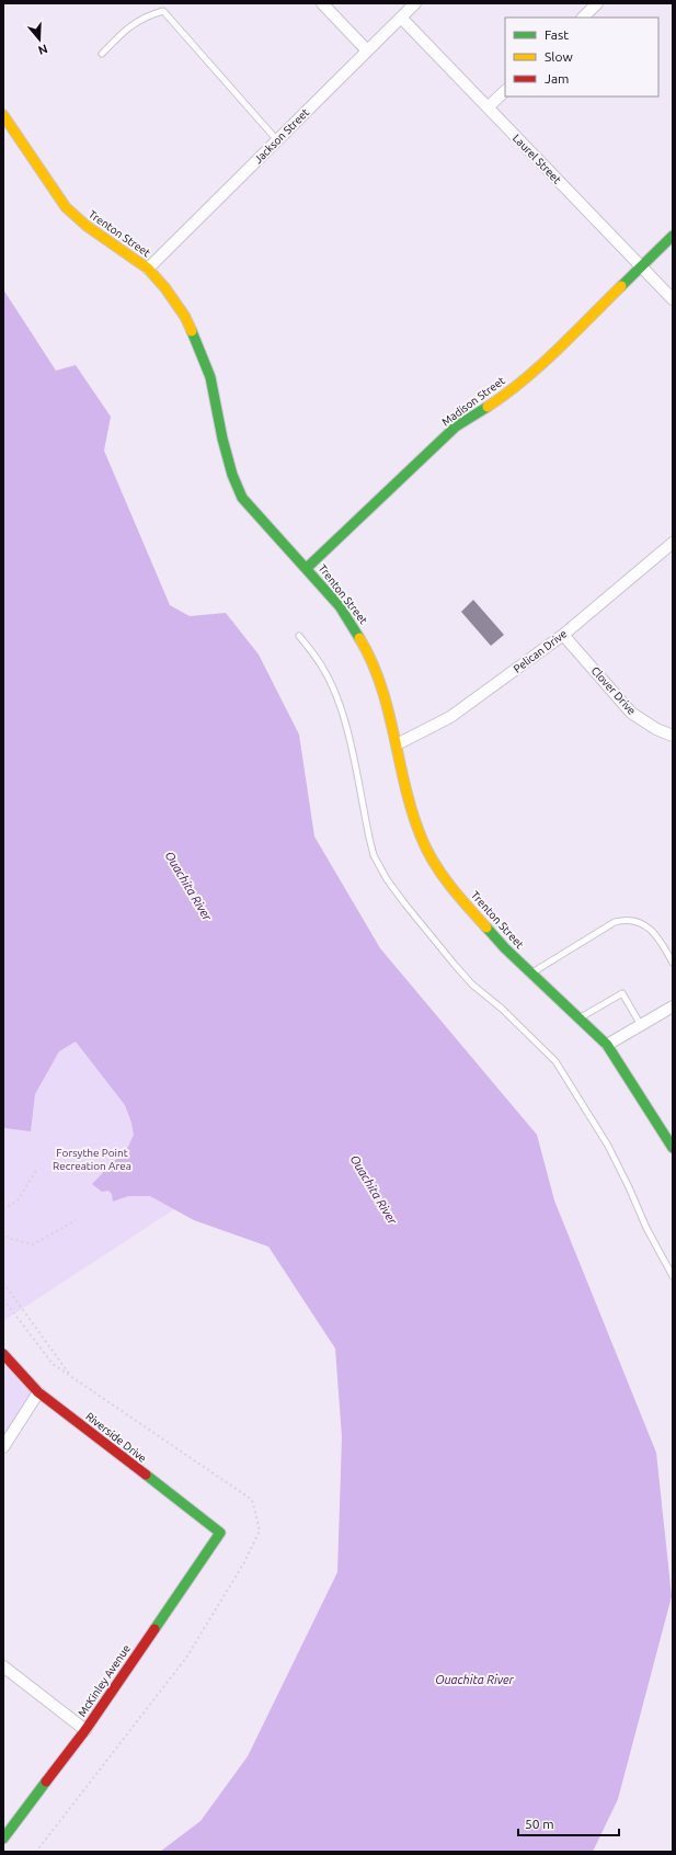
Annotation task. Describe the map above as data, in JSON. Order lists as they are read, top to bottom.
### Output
{
  "streets": {
    "street": [
      "Jackson Street",
      "Laurel Street",
      "Trenton Street",
      "Madison Street",
      "Pelican Drive",
      "Clover Drive",
      "Riverside Drive",
      "McKinley Avenue"
    ]
  },
  "crossings": [
    ["Jackson Street", "Laurel Street"],
    ["Jackson Street", "Trenton Street"],
    ["Laurel Street", "Madison Street"],
    ["Trenton Street", "Madison Street"],
    ["Trenton Street", "Pelican Drive"],
    ["Pelican Drive", "Clover Drive"],
    ["Riverside Drive", "McKinley Avenue"]
  ],
  "water": ["Ouachita River"],
  "parks": ["Forsythe Point Recreation Area"],
  "legend": ["Fast", "Slow", "Jam"],
  "scale_bar": "50 m",
  "north": "bottom"
}
